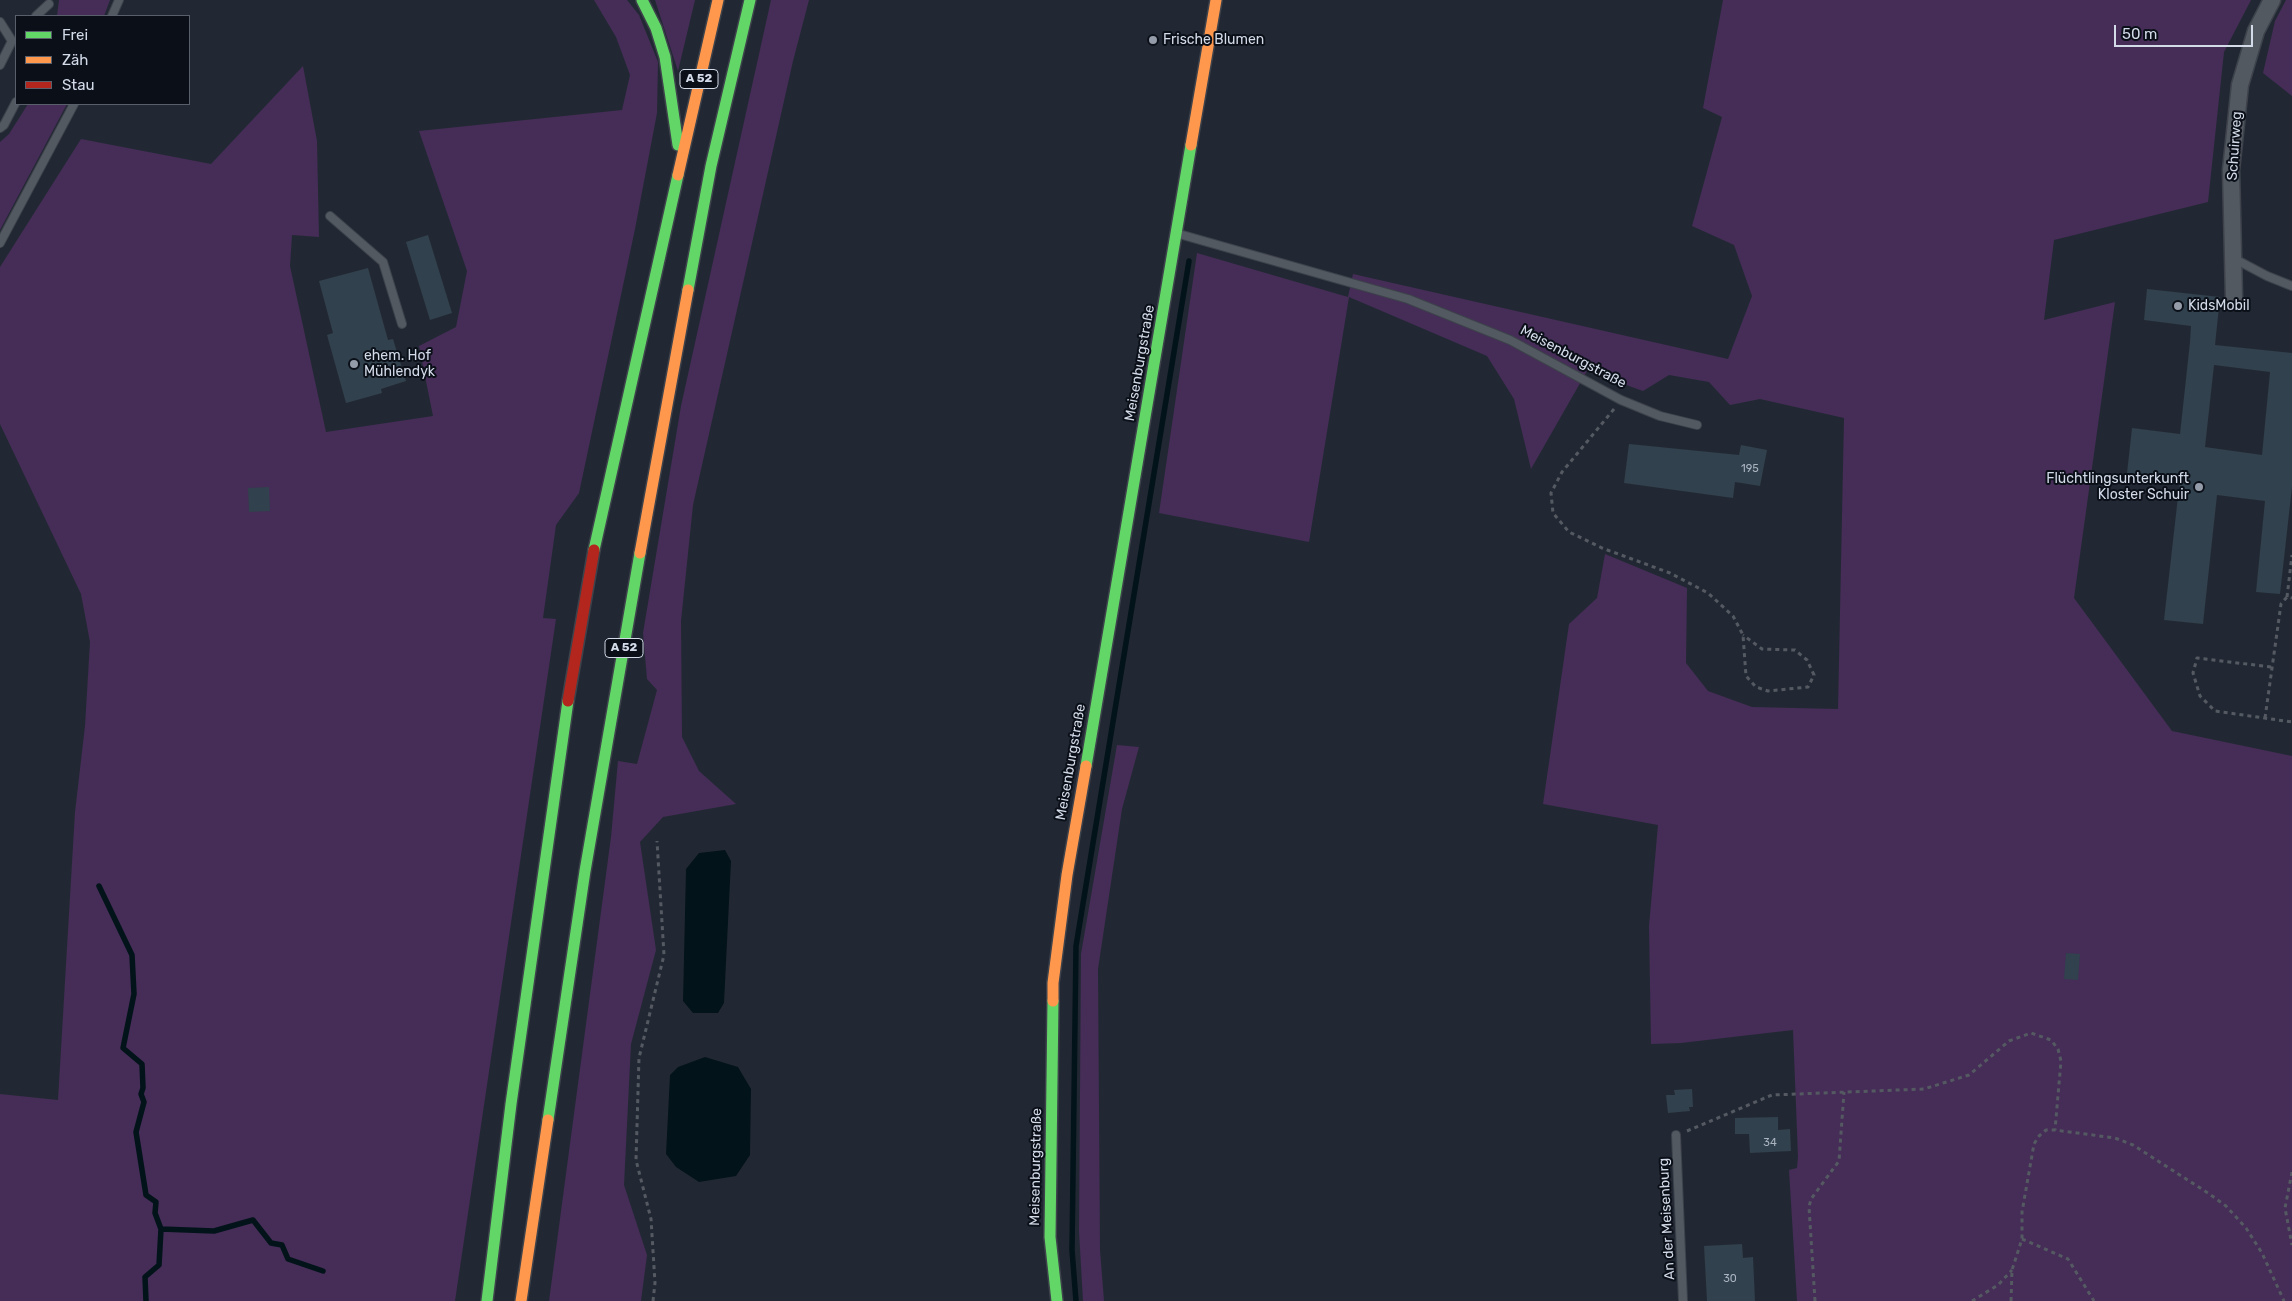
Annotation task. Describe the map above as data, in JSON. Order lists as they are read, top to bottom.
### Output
{
  "streets": {
    "main road": ["A 52", "Meisenburgstraße"],
    "street": ["Schuirweg"],
    "lane": ["An der Meisenburg"]
  },
  "places": [
    "Frische Blumen",
    "KidsMobil",
    "ehem. Hof Mühlendyk",
    "Flüchtlingsunterkunft Kloster Schuir"
  ],
  "house_numbers": ["195", "34", "30"],
  "legend": ["Frei", "Zäh", "Stau"],
  "scale_bar": "50 m"
}
